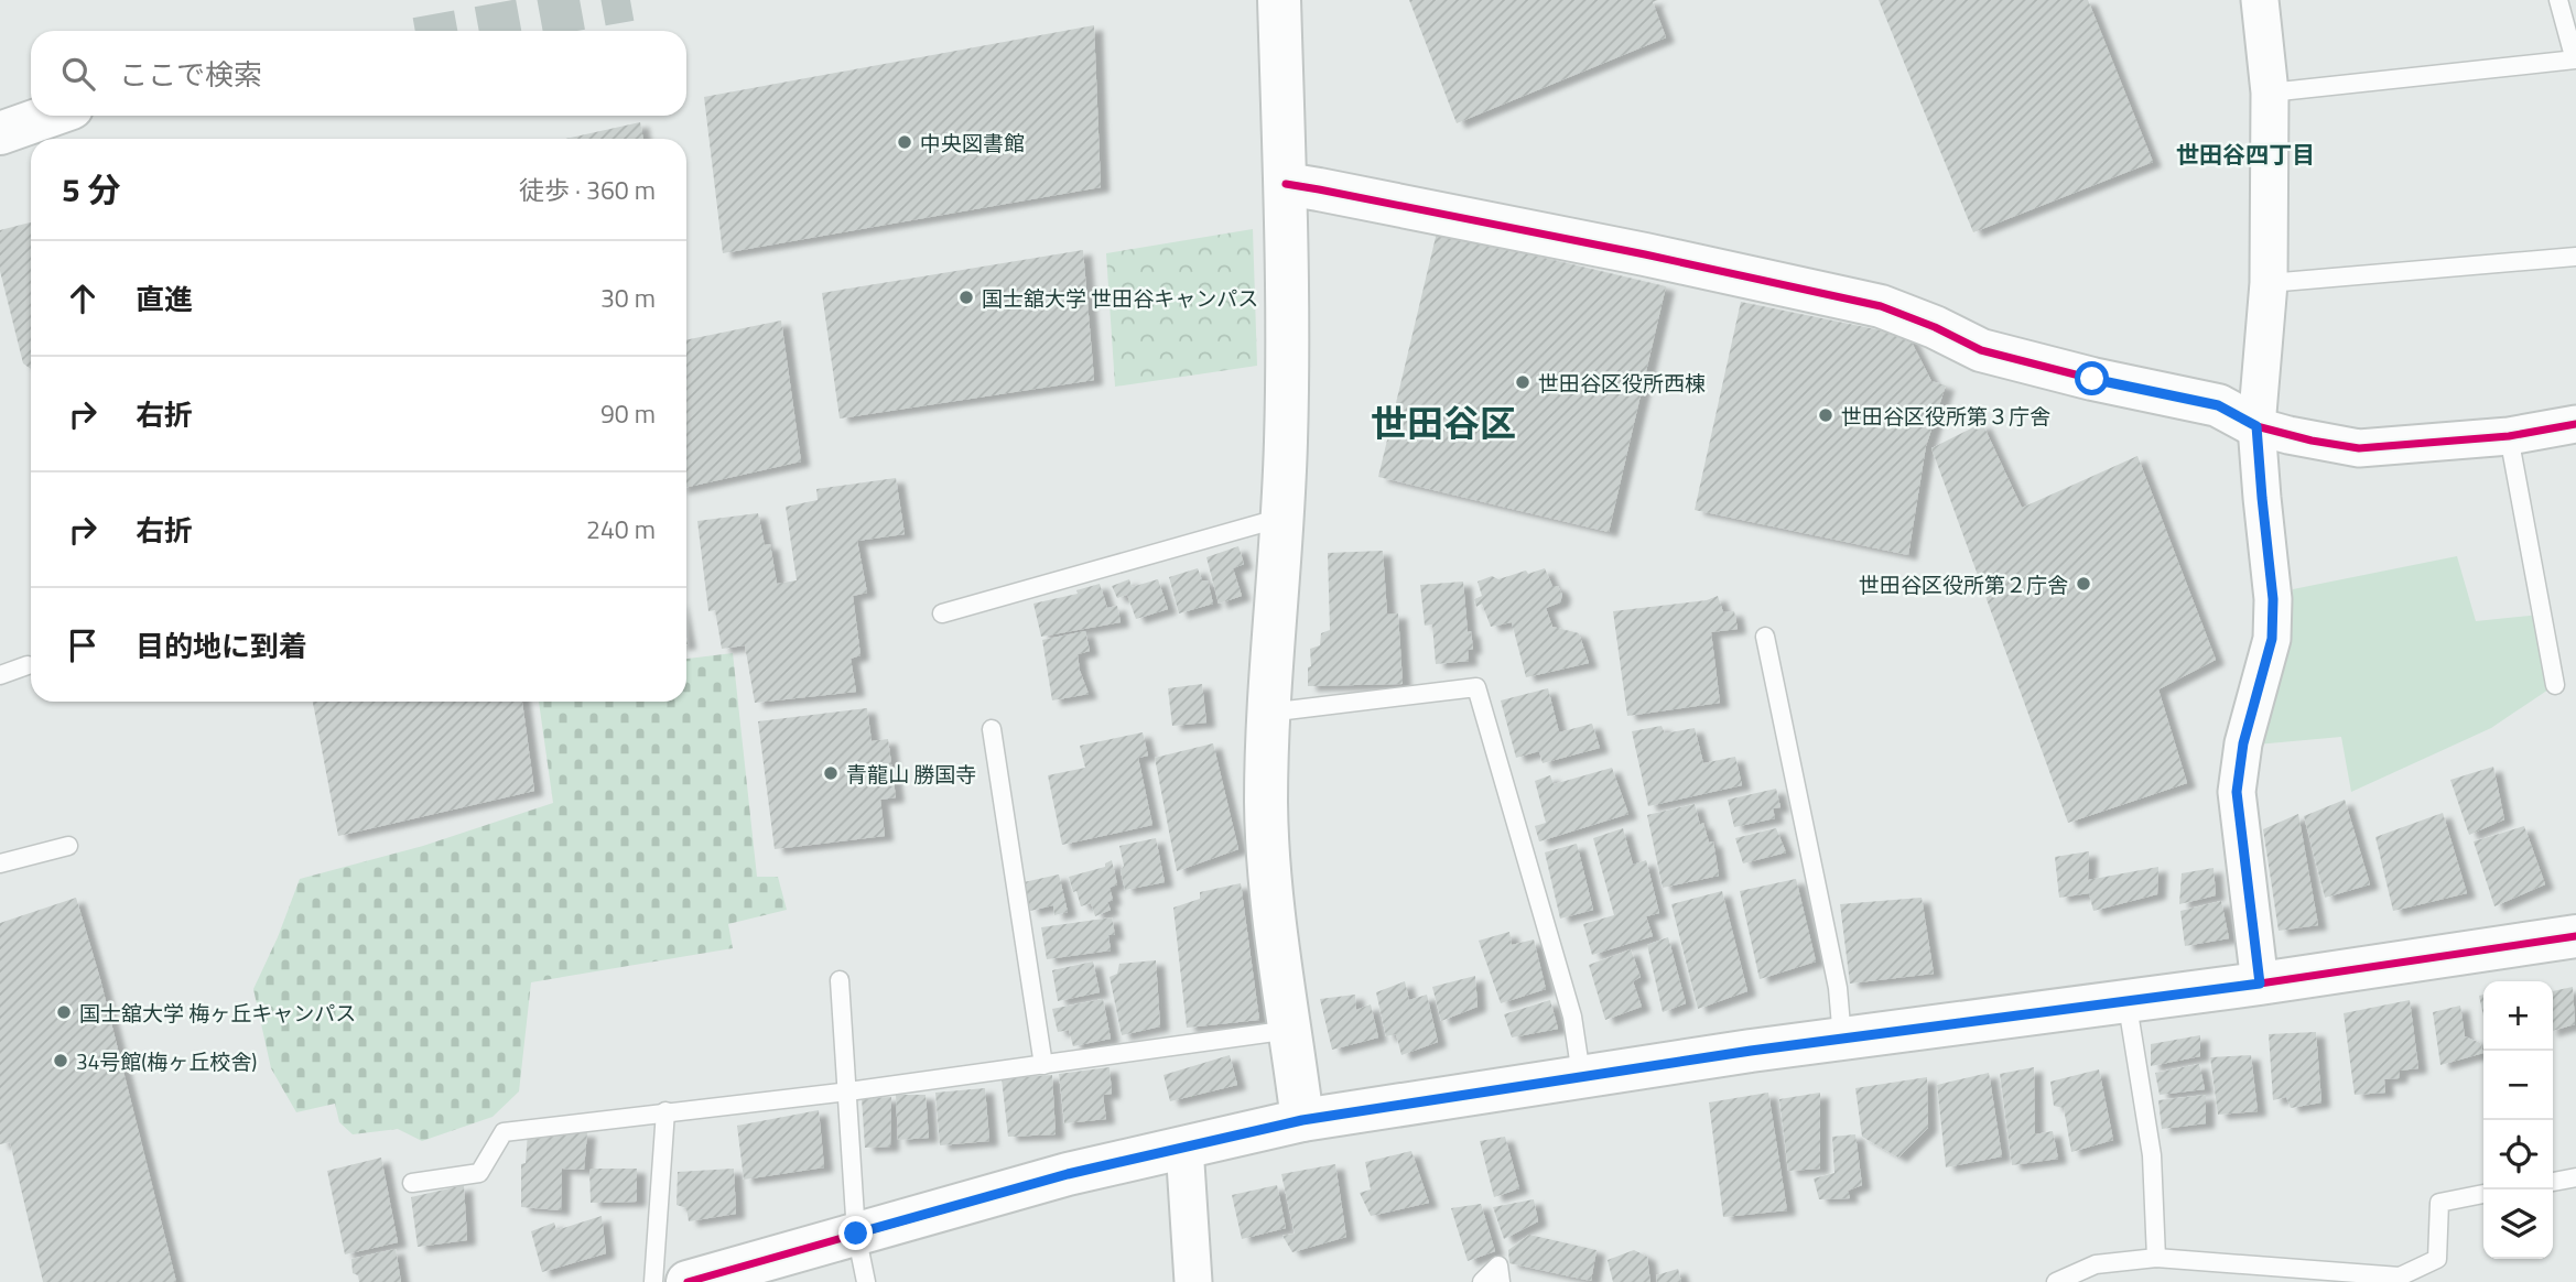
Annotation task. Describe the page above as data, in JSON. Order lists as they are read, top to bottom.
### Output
{
  "districts": ["世田谷四丁目", "世田谷区"],
  "places": [
    "中央図書館",
    "国士舘大学 世田谷キャンパス",
    "世田谷区役所西棟",
    "世田谷区役所第３庁舎",
    "世田谷区役所第２庁舎",
    "青龍山 勝国寺",
    "国士舘大学 梅ヶ丘キャンパス",
    "34号館(梅ヶ丘校舎)"
  ],
  "page": {
    "search": "ここで検索",
    "heading": ["5 分", "徒歩 · 360 m"],
    "list": [
      ["直進", "30 m"],
      ["右折", "90 m"],
      ["右折", "240 m"],
      "目的地に到着"
    ],
    "map_buttons": ["+", "−"]
  }
}
